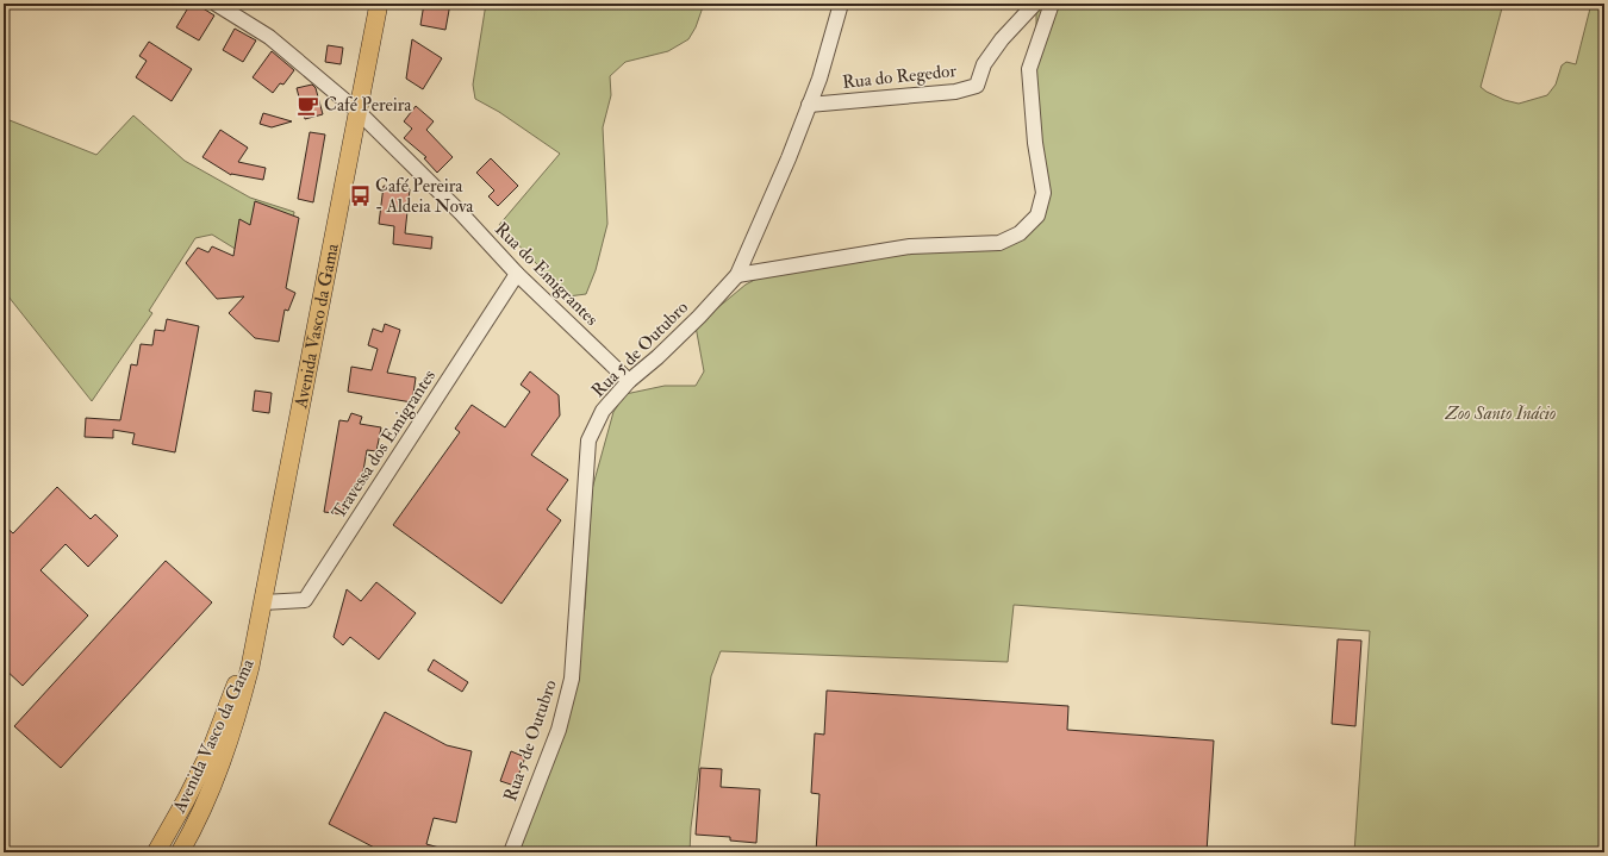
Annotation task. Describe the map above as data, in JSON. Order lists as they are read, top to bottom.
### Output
{
  "streets": {
    "main road": ["Avenida Vasco da Gama"],
    "street": [
      "Rua do Regedor",
      "Rua do Emigrantes",
      "Rua 5 de Outubro",
      "Travessa dos Emigrantes"
    ]
  },
  "crossings": [
    ["Rua do Regedor", "Rua 5 de Outubro"],
    ["Rua do Emigrantes", "Avenida Vasco da Gama"],
    ["Rua do Emigrantes", "Rua 5 de Outubro"],
    ["Rua do Emigrantes", "Travessa dos Emigrantes"],
    ["Avenida Vasco da Gama", "Travessa dos Emigrantes"]
  ],
  "parks": ["Zoo Santo Inácio"],
  "places": {
    "cafe": ["Café Pereira"],
    "bus stop": ["Café Pereira - Aldeia Nova"]
  }
}
